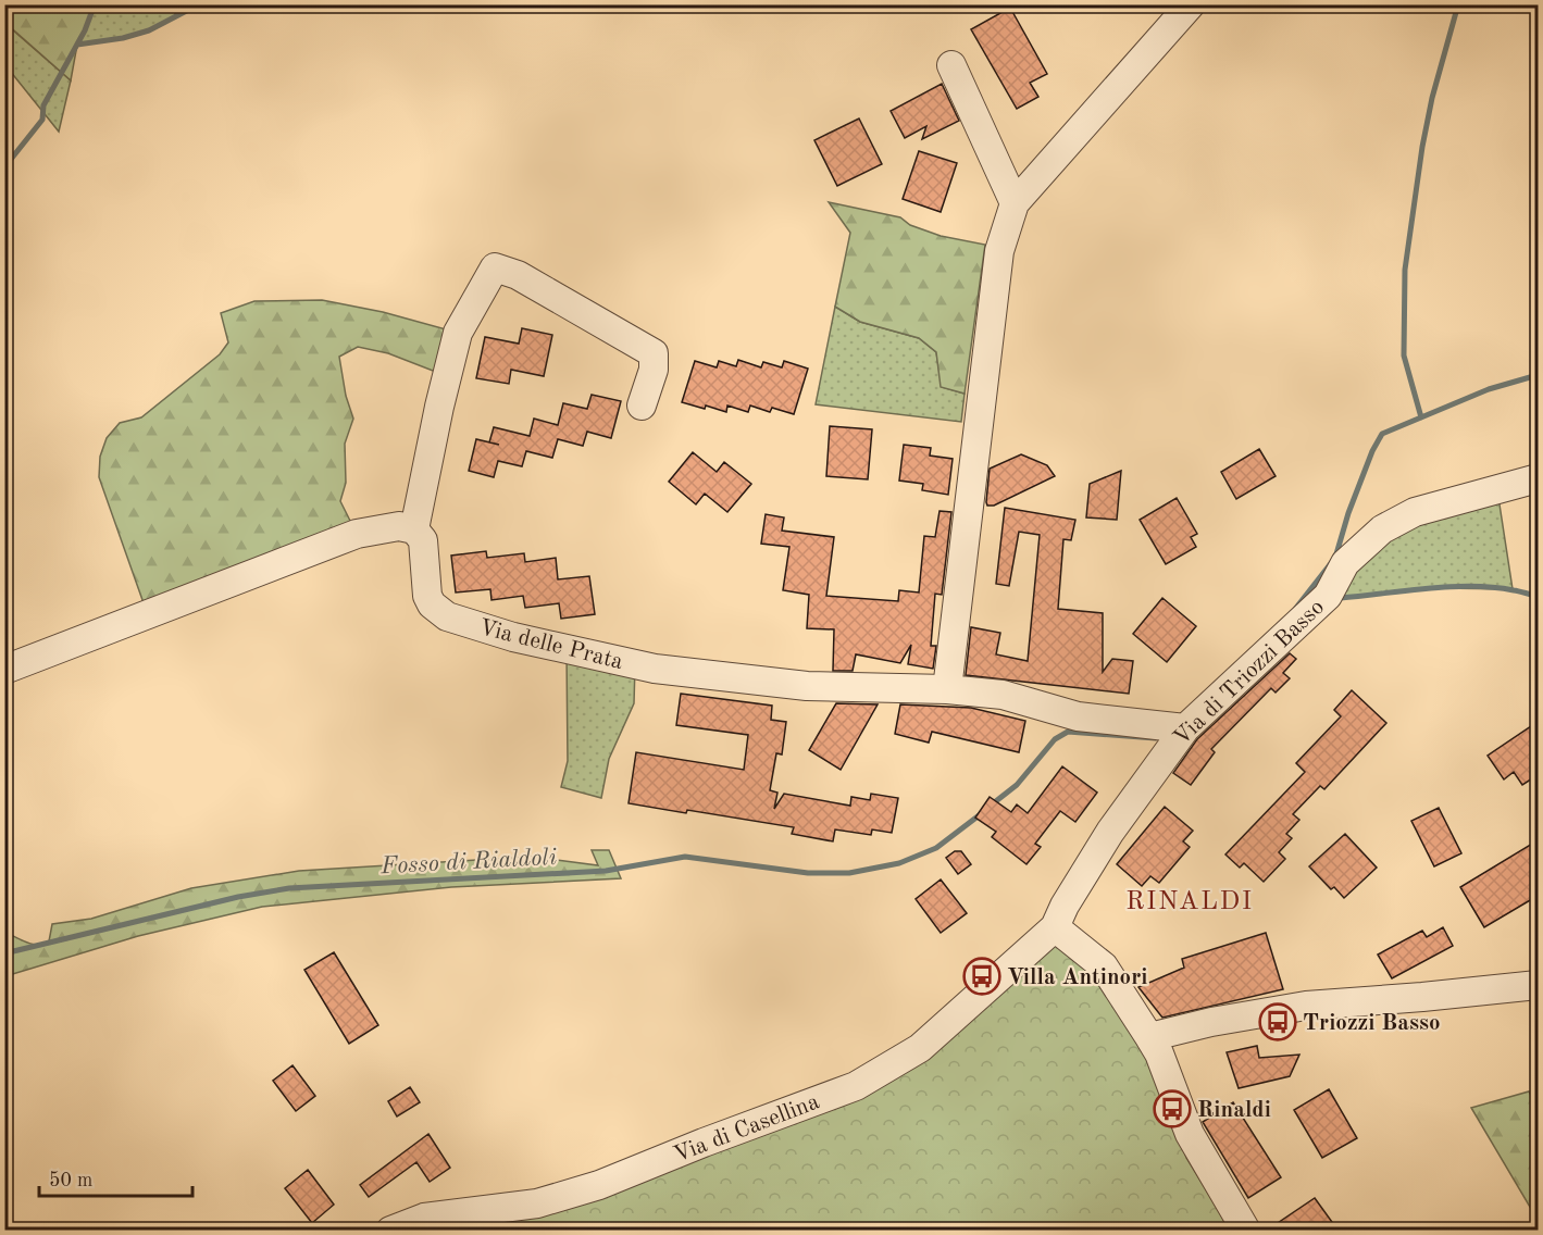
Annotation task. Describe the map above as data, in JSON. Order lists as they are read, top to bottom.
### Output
{
  "streets": {
    "street": ["Via delle Prata", "Via di Triozzi Basso", "Via di Casellina"]
  },
  "crossings": [
    ["Via delle Prata", "Via di Triozzi Basso"],
    ["Via di Triozzi Basso", "Via di Casellina"]
  ],
  "districts": ["RINALDI"],
  "water": ["Fosso di Rialdoli"],
  "places": {
    "bus stop": ["Villa Antinori", "Triozzi Basso", "Rinaldi"]
  },
  "scale_bar": "50 m"
}
